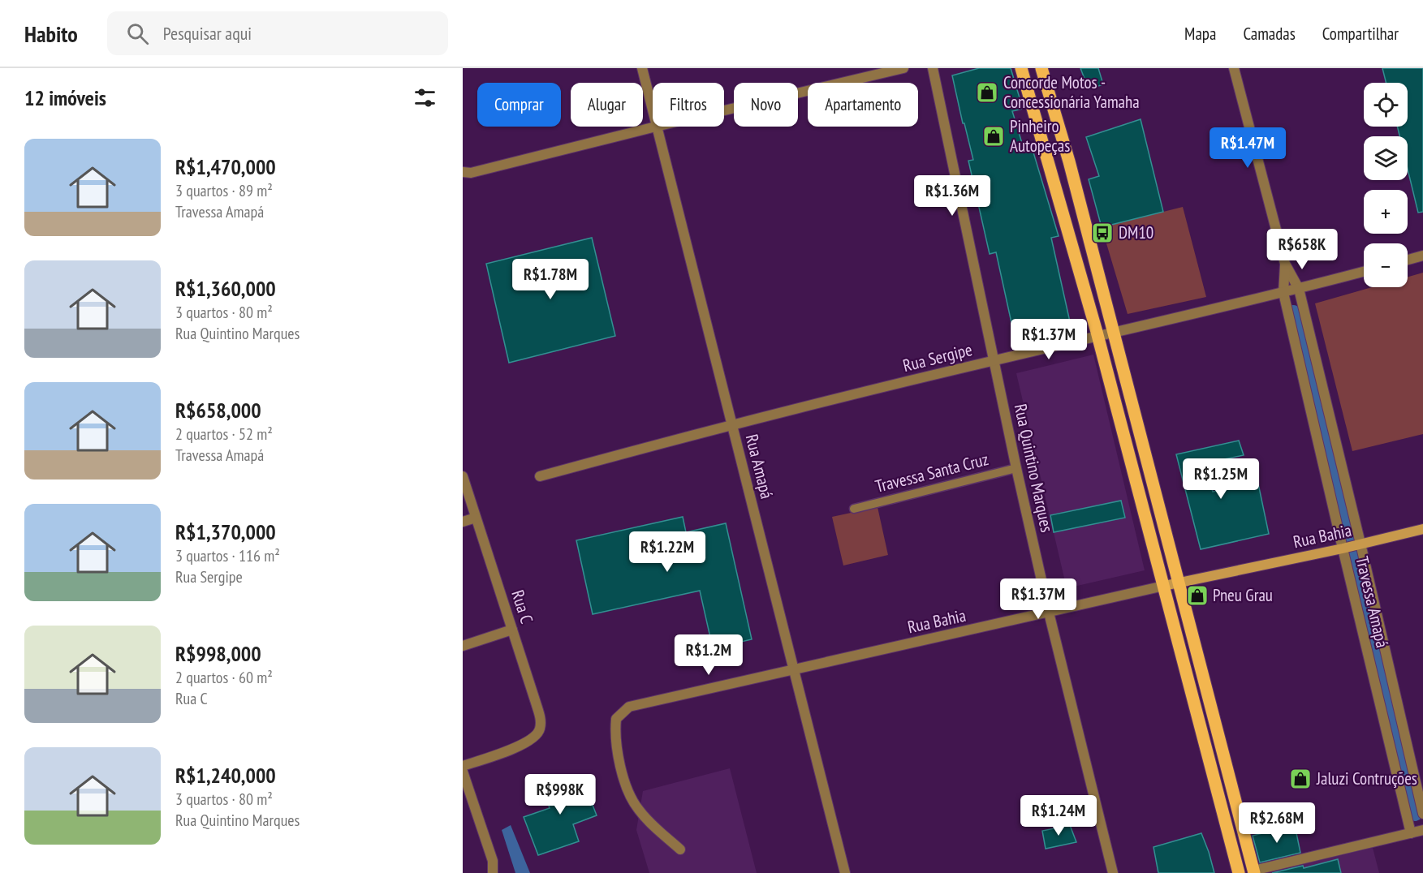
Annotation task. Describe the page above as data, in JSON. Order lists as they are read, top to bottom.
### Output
{
  "streets": {
    "main road": ["Rua Bahia"],
    "street": [
      "Rua Sergipe",
      "Rua Amapá",
      "Rua Quintino Marques",
      "Travessa Amapá",
      "Rua C"
    ],
    "lane": ["Travessa Santa Cruz"]
  },
  "crossings": [
    ["Rua Sergipe", "Rua Amapá"],
    ["Rua Sergipe", "Rua Quintino Marques"],
    ["Rua Sergipe", "Travessa Amapá"],
    ["Rua Amapá", "Rua Bahia"],
    ["Rua Quintino Marques", "Travessa Santa Cruz"],
    ["Rua Quintino Marques", "Rua Bahia"],
    ["Rua Bahia", "Travessa Amapá"]
  ],
  "places": {
    "shop": [
      "Concorde Motos - Concessionária Yamaha",
      "Pinheiro Autopeças",
      "Pneu Grau",
      "Jaluzi Contruções"
    ],
    "bus stop": ["DM10"]
  },
  "page": {
    "header": "Habito",
    "search": "Pesquisar aqui",
    "nav": ["Mapa", "Camadas", "Compartilhar"],
    "heading": "12 imóveis",
    "map_buttons": ["+", "−"],
    "chip": [
      "Comprar",
      "Alugar",
      "Filtros",
      "Novo",
      "Apartamento"
    ],
    "list": [
      {
        "name": "R$1,470,000",
        "note": "3 quartos · 89 m² · Travessa Amapá"
      },
      {
        "name": "R$1,360,000",
        "note": "3 quartos · 80 m² · Rua Quintino Marques"
      },
      {
        "name": "R$658,000",
        "note": "2 quartos · 52 m² · Travessa Amapá"
      },
      {
        "name": "R$1,370,000",
        "note": "3 quartos · 116 m² · Rua Sergipe"
      },
      {
        "name": "R$998,000",
        "note": "2 quartos · 60 m² · Rua C"
      },
      {
        "name": "R$1,240,000",
        "note": "3 quartos · 80 m² · Rua Quintino Marques"
      }
    ],
    "price": [
      "R$1.47M",
      "R$1.36M",
      "R$658K",
      "R$1.78M",
      "R$1.37M",
      "R$1.25M",
      "R$1.22M",
      "R$1.37M",
      "R$1.2M",
      "R$998K",
      "R$1.24M",
      "R$2.68M"
    ]
  }
}
